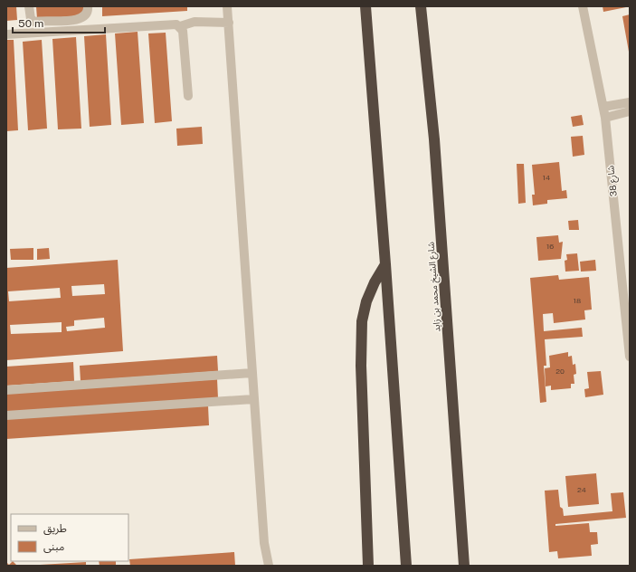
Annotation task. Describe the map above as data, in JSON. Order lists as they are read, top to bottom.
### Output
{
  "streets": {
    "highway": ["شارع الشيخ محمد بن زايد"],
    "street": ["شارع 38"]
  },
  "house_numbers": [
    "14",
    "16",
    "18",
    "20",
    "24"
  ],
  "legend": ["طريق", "مبنى"],
  "scale_bar": "50 m"
}
